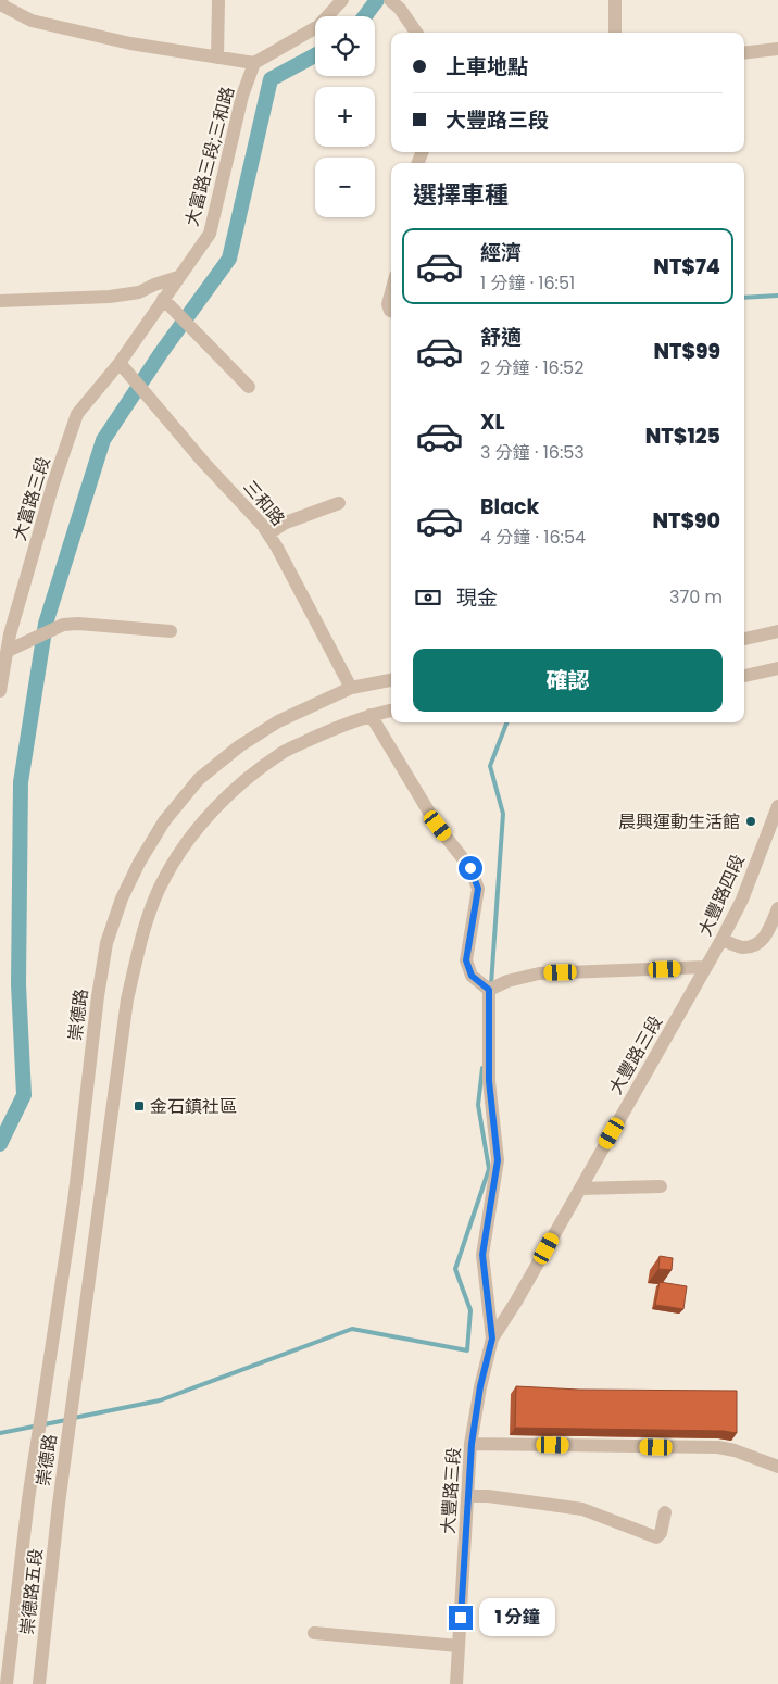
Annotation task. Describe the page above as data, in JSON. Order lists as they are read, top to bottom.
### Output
{
  "streets": {
    "street": [
      "大富路三段;三和路",
      "大富路三段",
      "三和路",
      "大豐路四段",
      "崇德路",
      "大豐路三段",
      "崇德路五段"
    ]
  },
  "crossings": [
    ["大富路三段;三和路", "大富路三段"],
    ["大富路三段;三和路", "三和路"],
    ["大富路三段", "三和路"],
    ["三和路", "崇德路"],
    ["大豐路四段", "大豐路三段"],
    ["崇德路", "崇德路五段"]
  ],
  "places": {
    "other": ["晨興運動生活館"],
    "transit": ["金石鎮社區"]
  },
  "page": {
    "map_buttons": ["+", "−"],
    "banner": ["上車地點", "大豐路三段"],
    "heading": "選擇車種",
    "list": [
      {
        "name": "經濟",
        "note": "1 分鐘 · 16:51",
        "value": "NT$74"
      },
      {
        "name": "舒適",
        "note": "2 分鐘 · 16:52",
        "value": "NT$99"
      },
      {
        "name": "XL",
        "note": "3 分鐘 · 16:53",
        "value": "NT$125"
      },
      {
        "name": "Black",
        "note": "4 分鐘 · 16:54",
        "value": "NT$90"
      }
    ],
    "pay": ["現金", "370 m"],
    "buttons": "確認",
    "bubble": "1 分鐘"
  }
}
